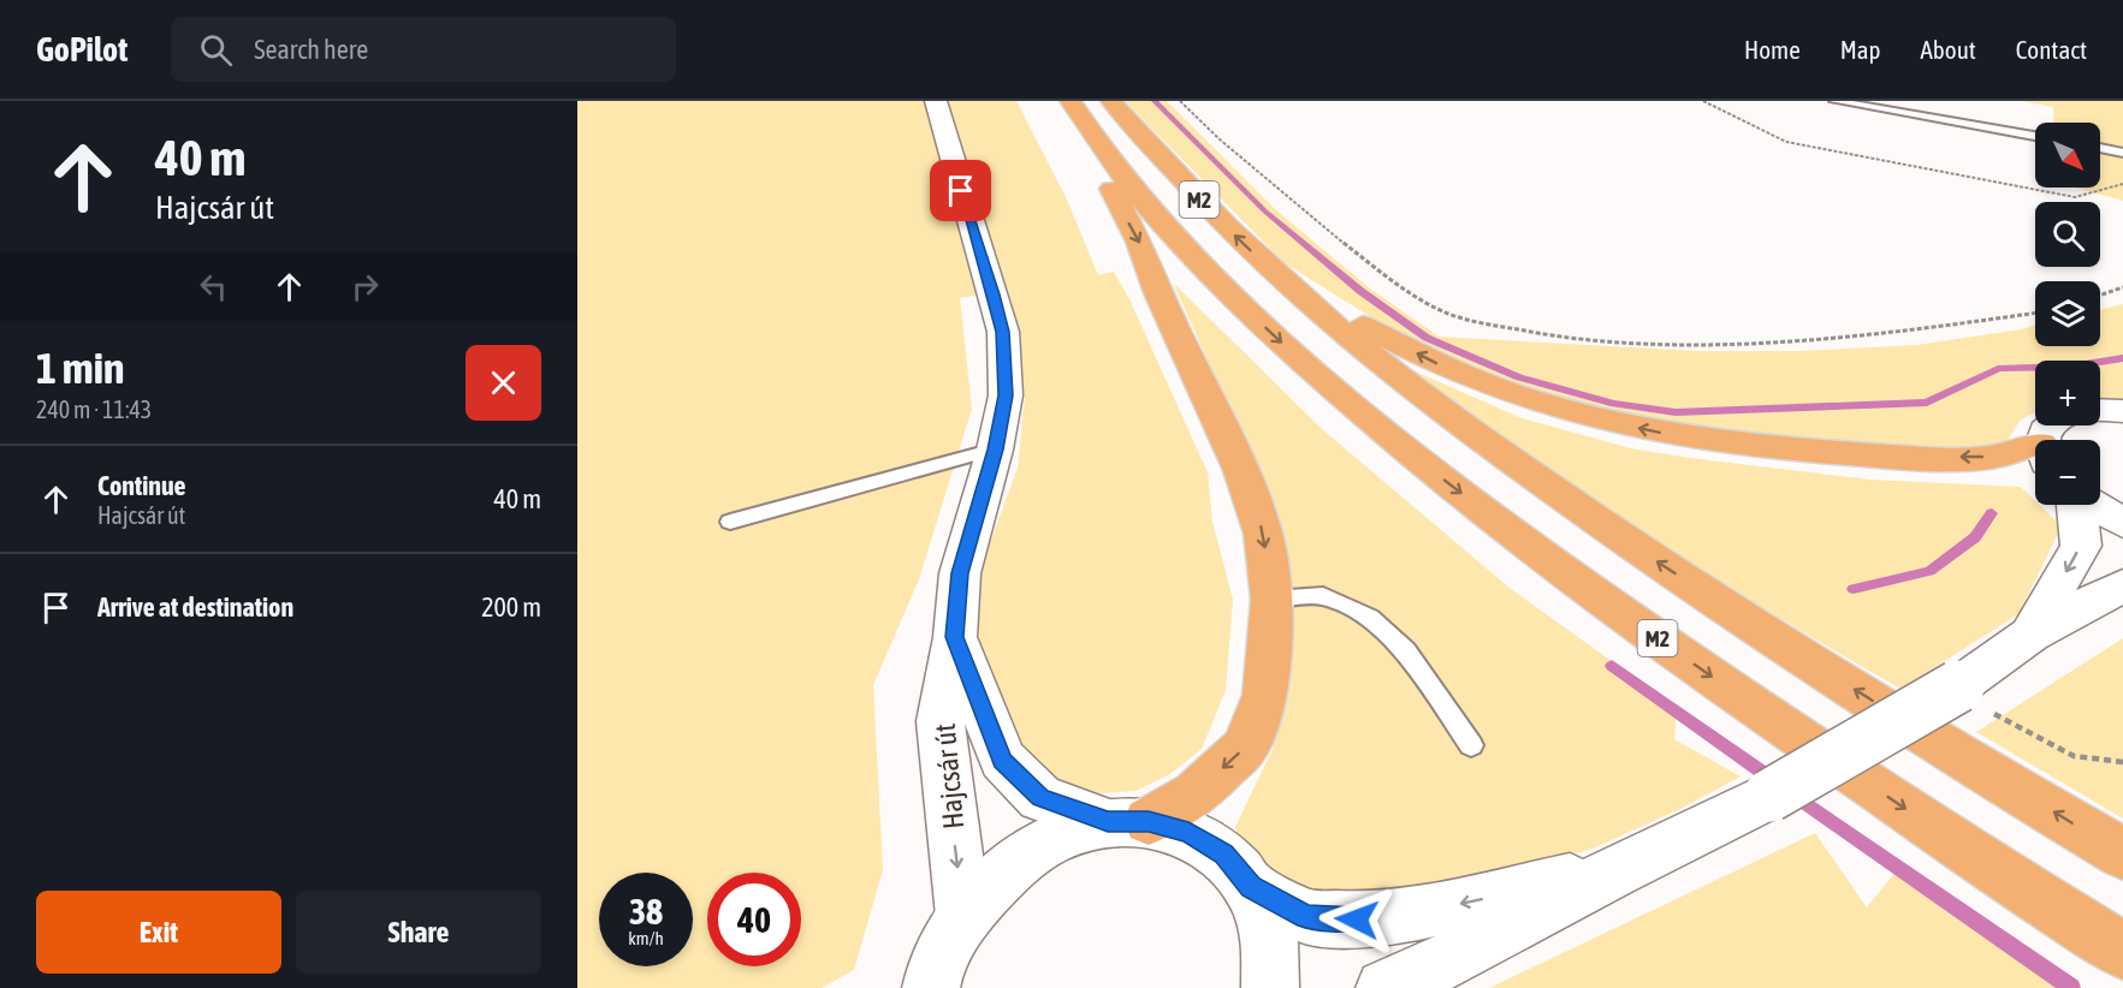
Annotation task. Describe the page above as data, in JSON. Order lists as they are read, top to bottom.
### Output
{
  "streets": {
    "highway": ["M2"],
    "street": ["Hajcsár út"]
  },
  "north": "bottom right",
  "page": {
    "header": "GoPilot",
    "search": "Search here",
    "nav": [
      "Home",
      "Map",
      "About",
      "Contact"
    ],
    "turn": ["40 m", "Hajcsár út"],
    "map_buttons": ["+", "−"],
    "heading": ["1 min", "240 m · 11:43"],
    "list": [
      {
        "name": "Continue",
        "note": "Hajcsár út",
        "value": "40 m"
      },
      {
        "name": "Arrive at destination",
        "value": "200 m"
      }
    ],
    "speed": "38 km/h",
    "limit": "40",
    "buttons": ["Exit", "Share"]
  }
}
